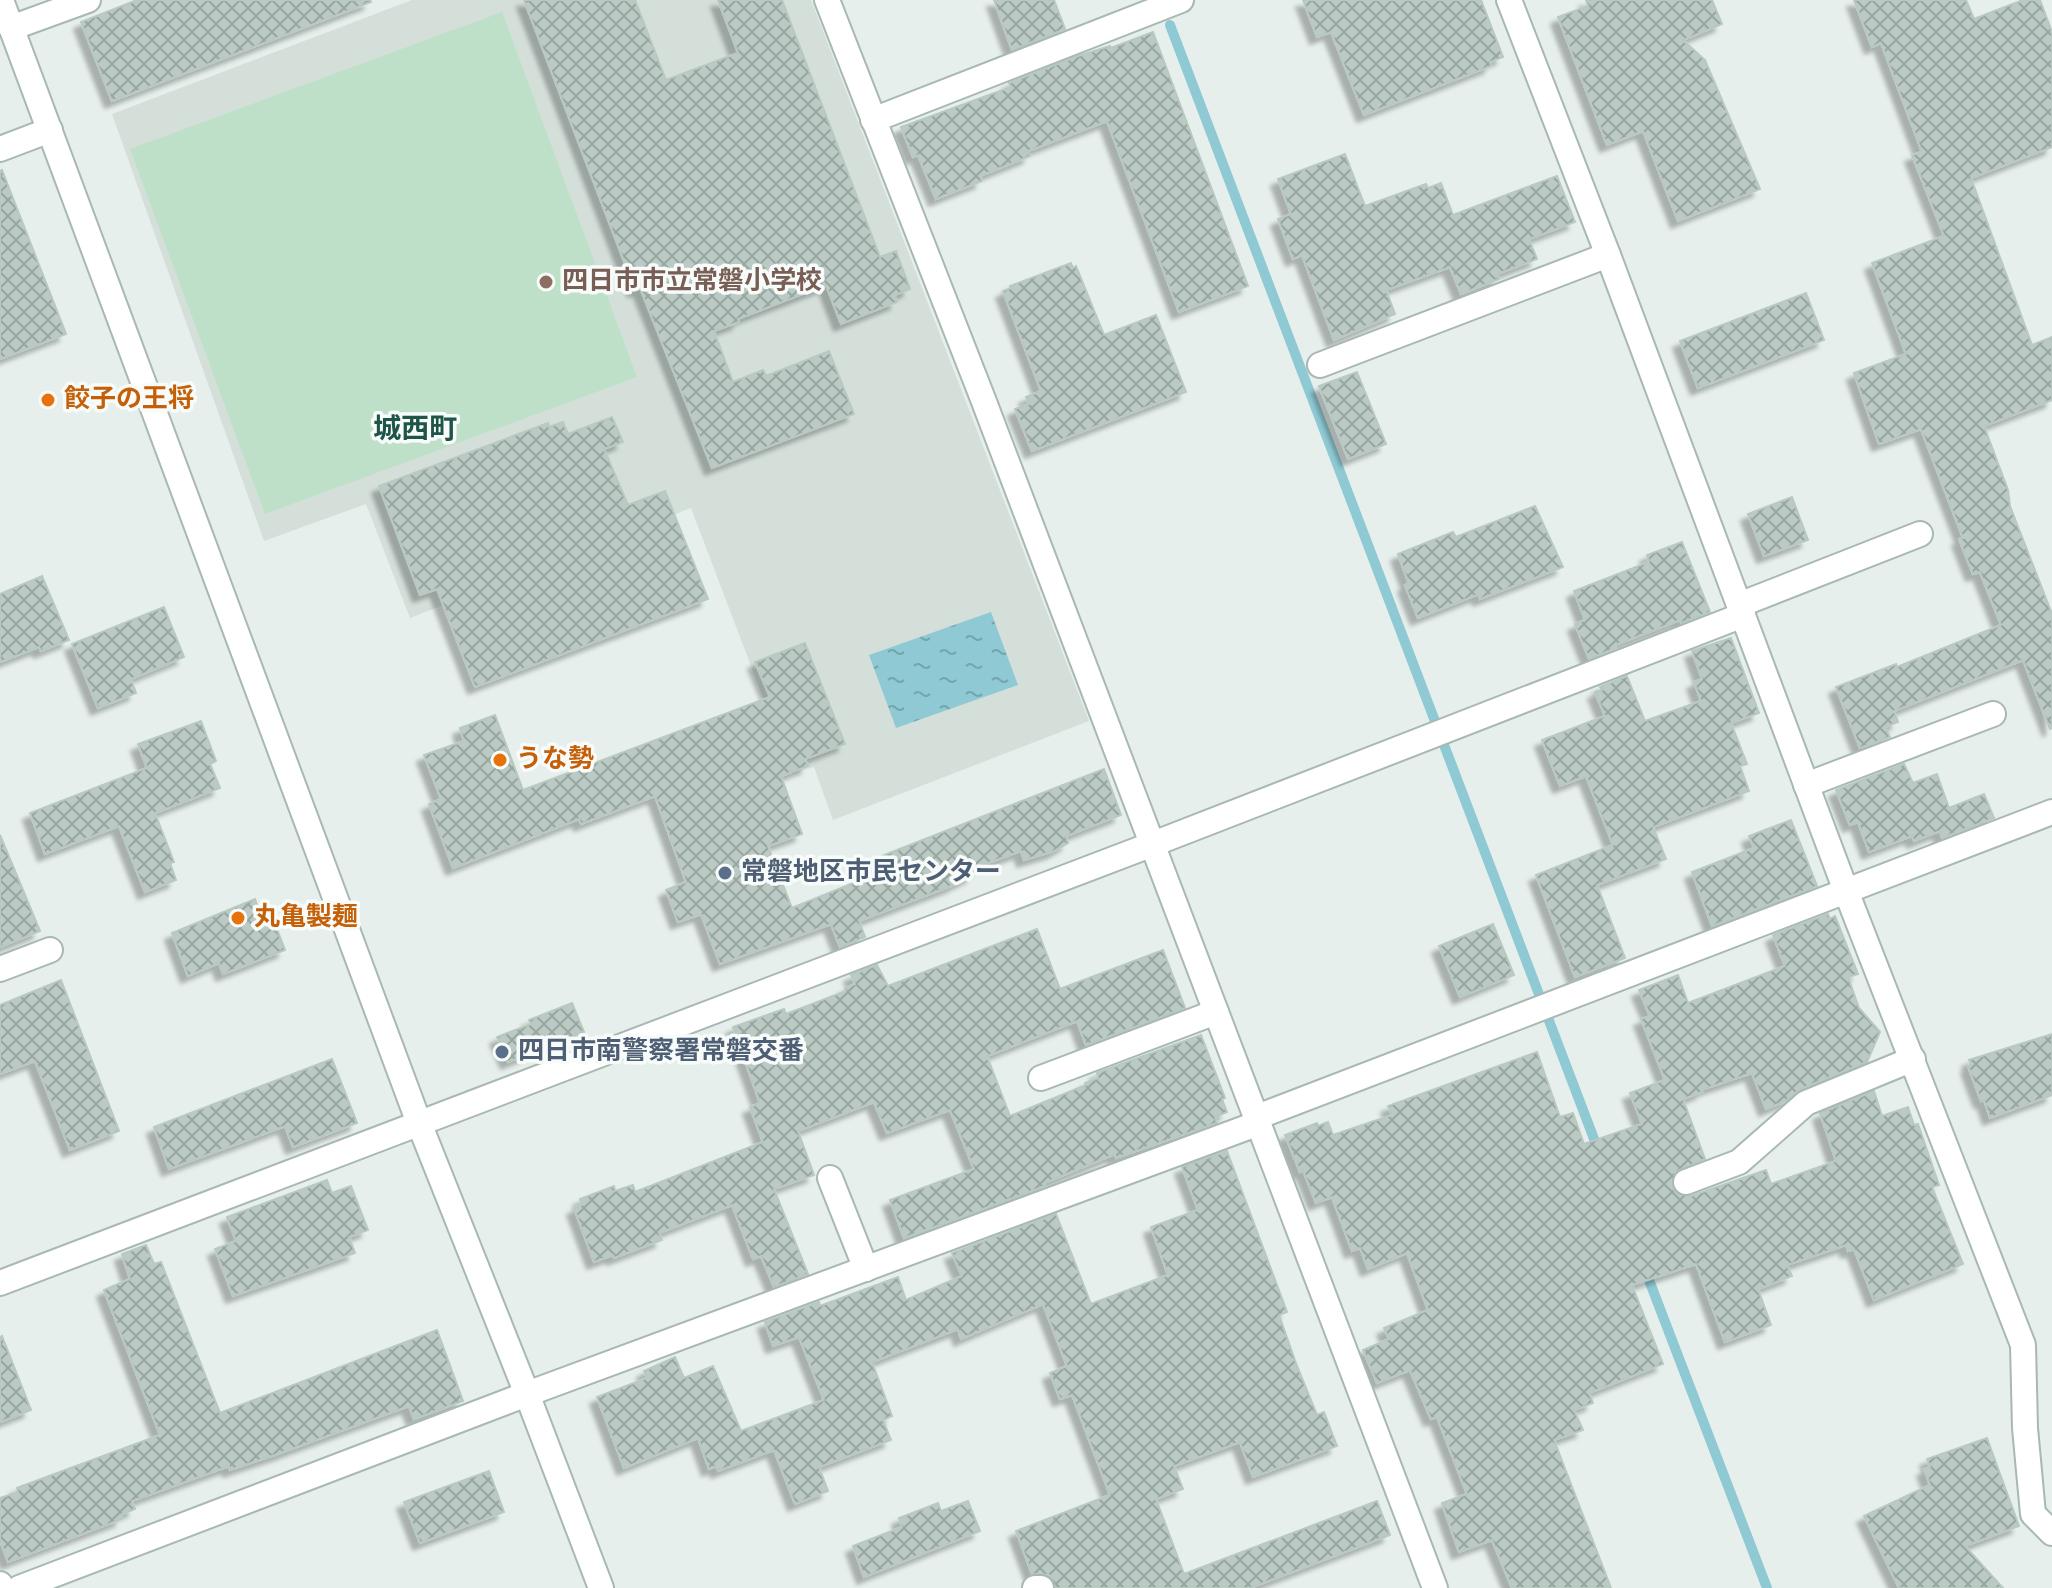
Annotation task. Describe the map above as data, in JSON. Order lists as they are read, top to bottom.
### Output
{
  "districts": ["城西町"],
  "places": [
    "四日市市立常磐小学校",
    "餃子の王将",
    "うな勢",
    "常磐地区市民センター",
    "丸亀製麺",
    "四日市南警察署常磐交番"
  ]
}
